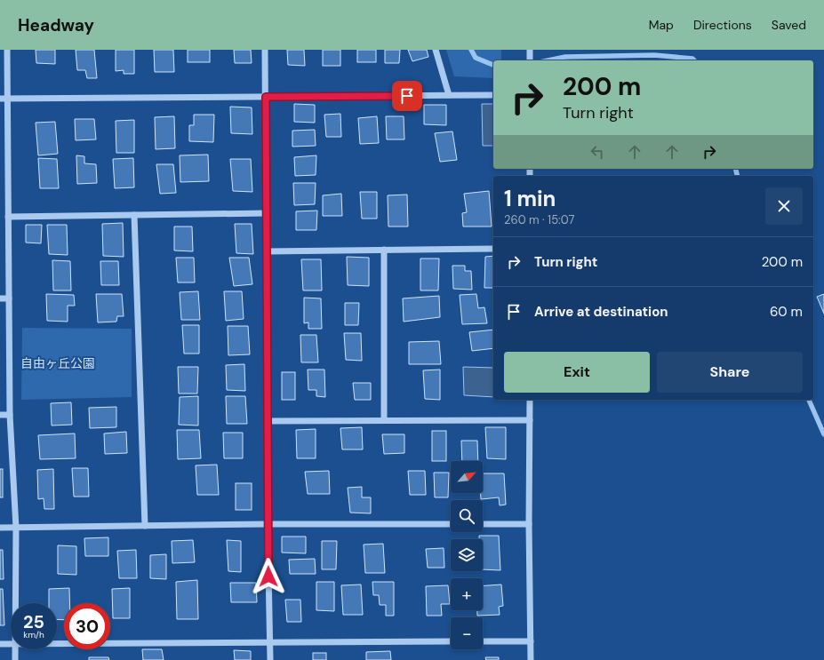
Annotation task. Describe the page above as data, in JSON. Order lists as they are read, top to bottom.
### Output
{
  "parks": ["自由ヶ丘公園"],
  "north": "top right",
  "page": {
    "header": "Headway",
    "nav": ["Map", "Directions", "Saved"],
    "turn": ["200 m", "Turn right"],
    "heading": ["1 min", "260 m · 15:07"],
    "list": [
      {
        "name": "Turn right",
        "value": "200 m"
      },
      {
        "name": "Arrive at destination",
        "value": "60 m"
      }
    ],
    "buttons": ["Exit", "Share"],
    "map_buttons": ["+", "−"],
    "speed": "25 km/h",
    "limit": "30"
  }
}
